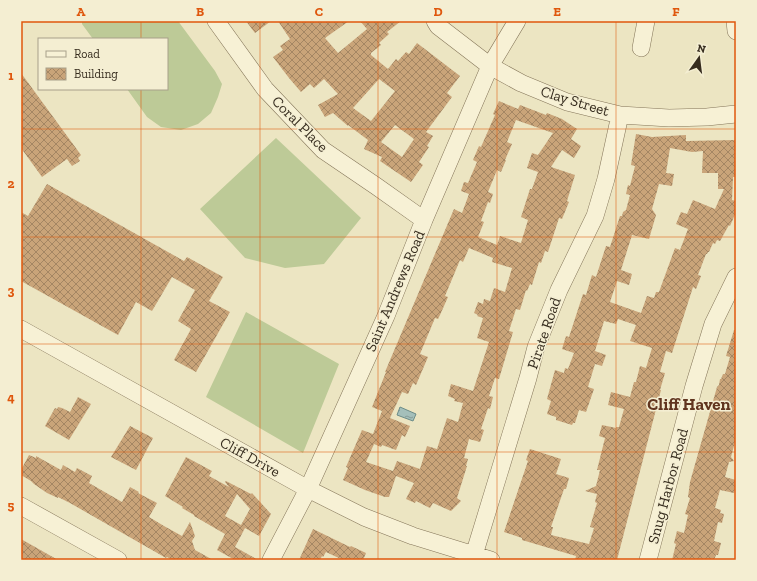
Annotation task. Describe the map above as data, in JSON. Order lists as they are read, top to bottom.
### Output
{
  "streets": {
    "street": [
      "Clay Street",
      "Coral Place",
      "Saint Andrews Road",
      "Pirate Road",
      "Cliff Drive",
      "Snug Harbor Road"
    ]
  },
  "crossings": [
    ["Clay Street", "Saint Andrews Road"],
    ["Clay Street", "Pirate Road"],
    ["Coral Place", "Saint Andrews Road"],
    ["Saint Andrews Road", "Cliff Drive"],
    ["Pirate Road", "Cliff Drive"]
  ],
  "districts": ["Cliff Haven"],
  "legend": ["Road", "Building"],
  "north": "top",
  "grid": {
    "columns": [
      "A",
      "B",
      "C",
      "D",
      "E",
      "F"
    ],
    "rows": [
      "1",
      "2",
      "3",
      "4",
      "5"
    ]
  }
}
